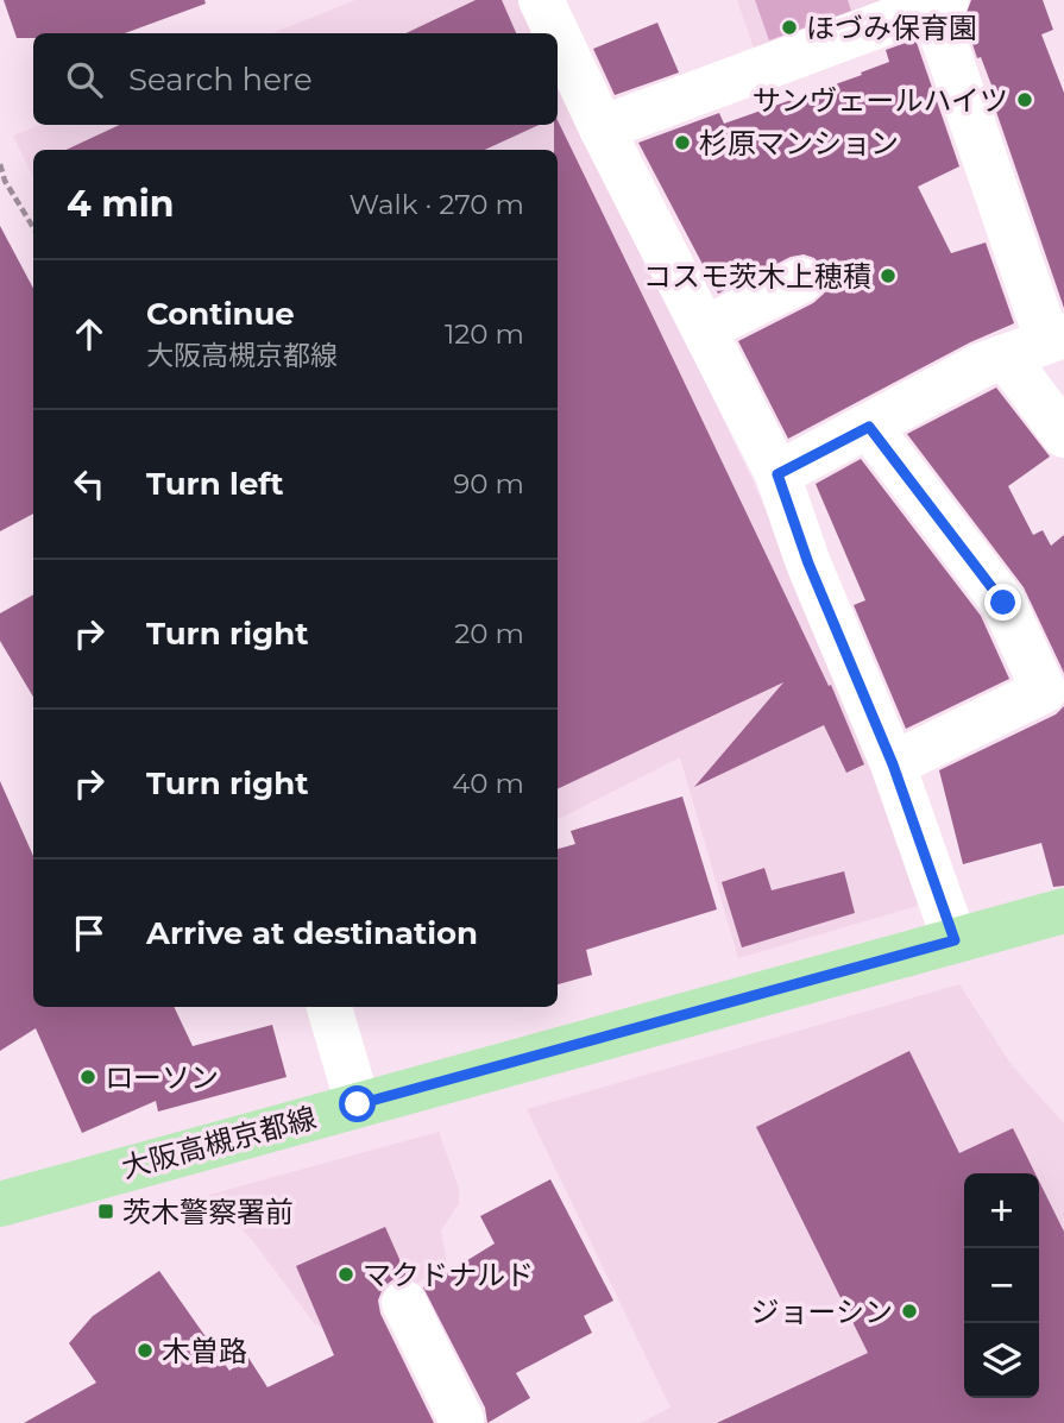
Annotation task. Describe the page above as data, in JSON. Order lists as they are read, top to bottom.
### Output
{
  "streets": {
    "main road": ["大阪高槻京都線"]
  },
  "places": {
    "other": [
      "ほづみ保育園",
      "サンヴェールハイツ",
      "杉原マンション",
      "コスモ茨木上穂積",
      "ローソン",
      "マクドナルド",
      "ジョーシン",
      "木曽路"
    ],
    "transit": ["茨木警察署前"]
  },
  "page": {
    "search": "Search here",
    "heading": ["4 min", "Walk · 270 m"],
    "list": [
      ["Continue", "大阪高槻京都線", "120 m"],
      ["Turn left", "90 m"],
      ["Turn right", "20 m"],
      ["Turn right", "40 m"],
      "Arrive at destination"
    ],
    "map_buttons": ["+", "−"]
  }
}
